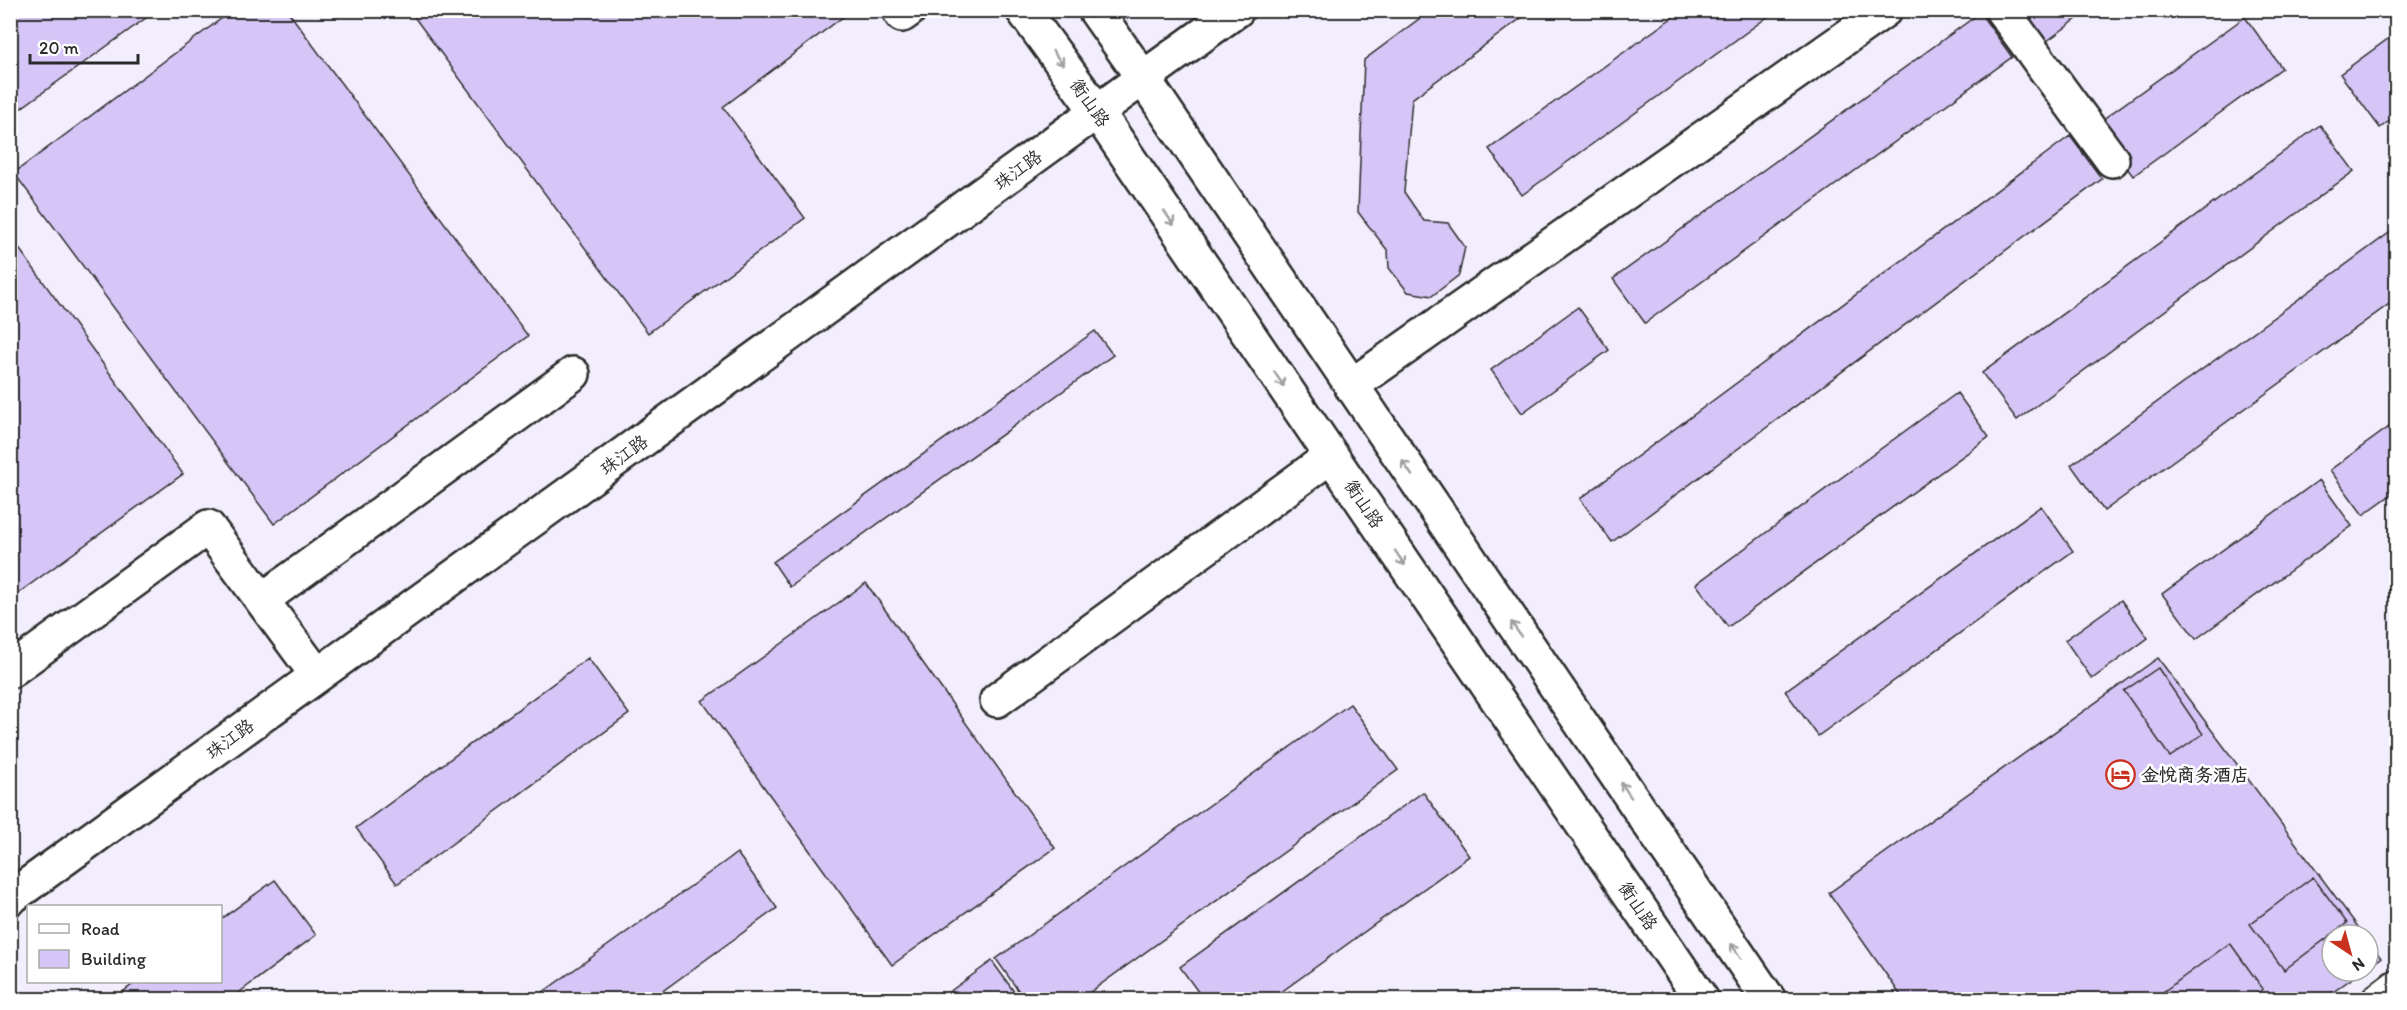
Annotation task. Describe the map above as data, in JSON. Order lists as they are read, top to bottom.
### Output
{
  "streets": {
    "street": ["衡山路", "珠江路"]
  },
  "crossings": [
    ["衡山路", "珠江路"]
  ],
  "places": {
    "hotel": ["金悦商务酒店"]
  },
  "legend": ["Road", "Building"],
  "scale_bar": "20 m",
  "north": "bottom right"
}
